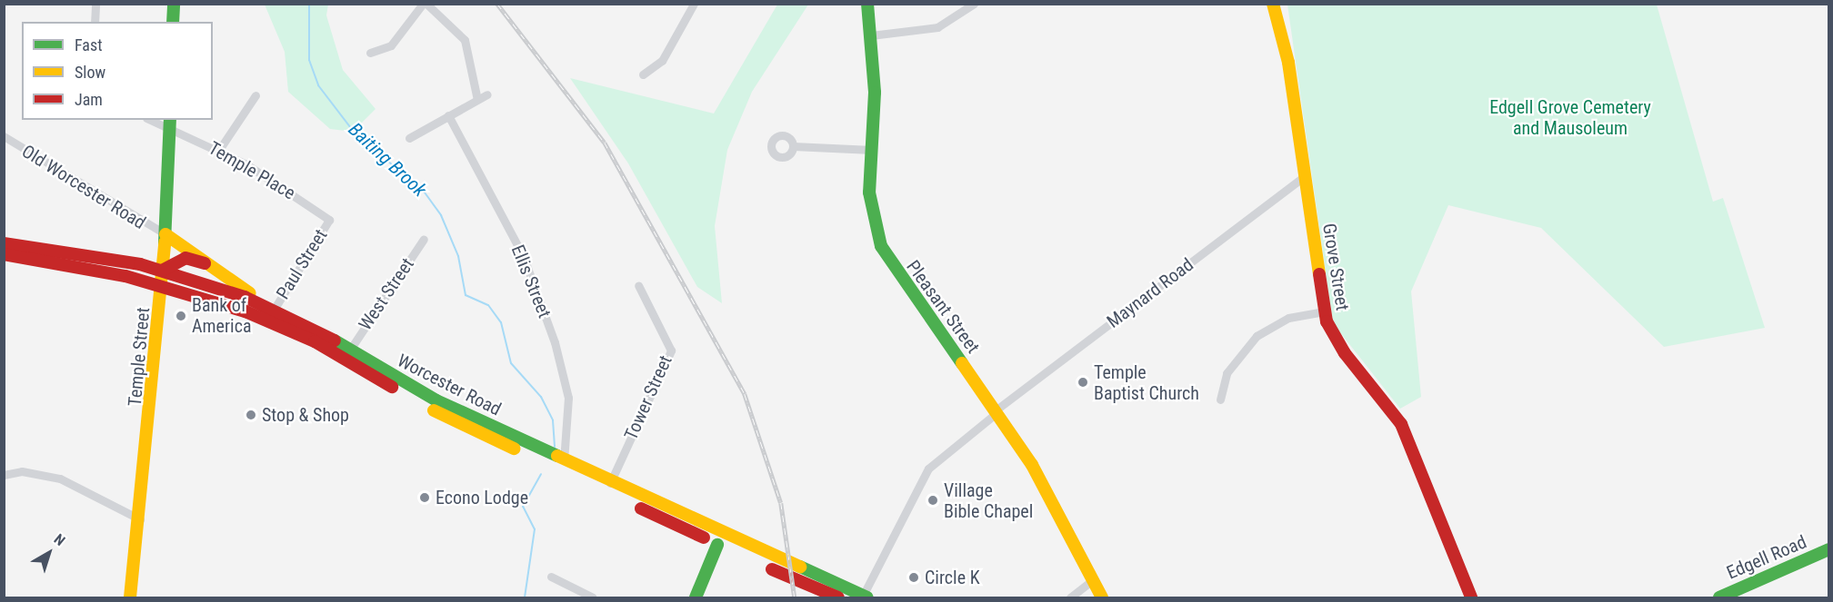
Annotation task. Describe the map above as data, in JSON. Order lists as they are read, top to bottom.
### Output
{
  "streets": {
    "main road": [
      "Grove Street",
      "Pleasant Street",
      "Temple Street",
      "Worcester Road",
      "Edgell Road"
    ],
    "street": [
      "Temple Place",
      "Old Worcester Road",
      "Paul Street",
      "Ellis Street",
      "Maynard Road",
      "West Street",
      "Tower Street"
    ]
  },
  "crossings": [
    ["Temple Place", "Paul Street"],
    ["Temple Place", "Temple Street"],
    ["Old Worcester Road", "Temple Street"],
    ["Paul Street", "Worcester Road"],
    ["Grove Street", "Maynard Road"],
    ["Ellis Street", "Worcester Road"],
    ["Maynard Road", "Pleasant Street"],
    ["Maynard Road", "Worcester Road"],
    ["West Street", "Worcester Road"],
    ["Temple Street", "Worcester Road"],
    ["Worcester Road", "Tower Street"]
  ],
  "water": ["Baiting Brook"],
  "parks": ["Edgell Grove Cemetery and Mausoleum"],
  "places": [
    "Bank of America",
    "Temple Baptist Church",
    "Stop & Shop",
    "Econo Lodge",
    "Village Bible Chapel",
    "Circle K"
  ],
  "legend": ["Fast", "Slow", "Jam"],
  "north": "top right"
}
